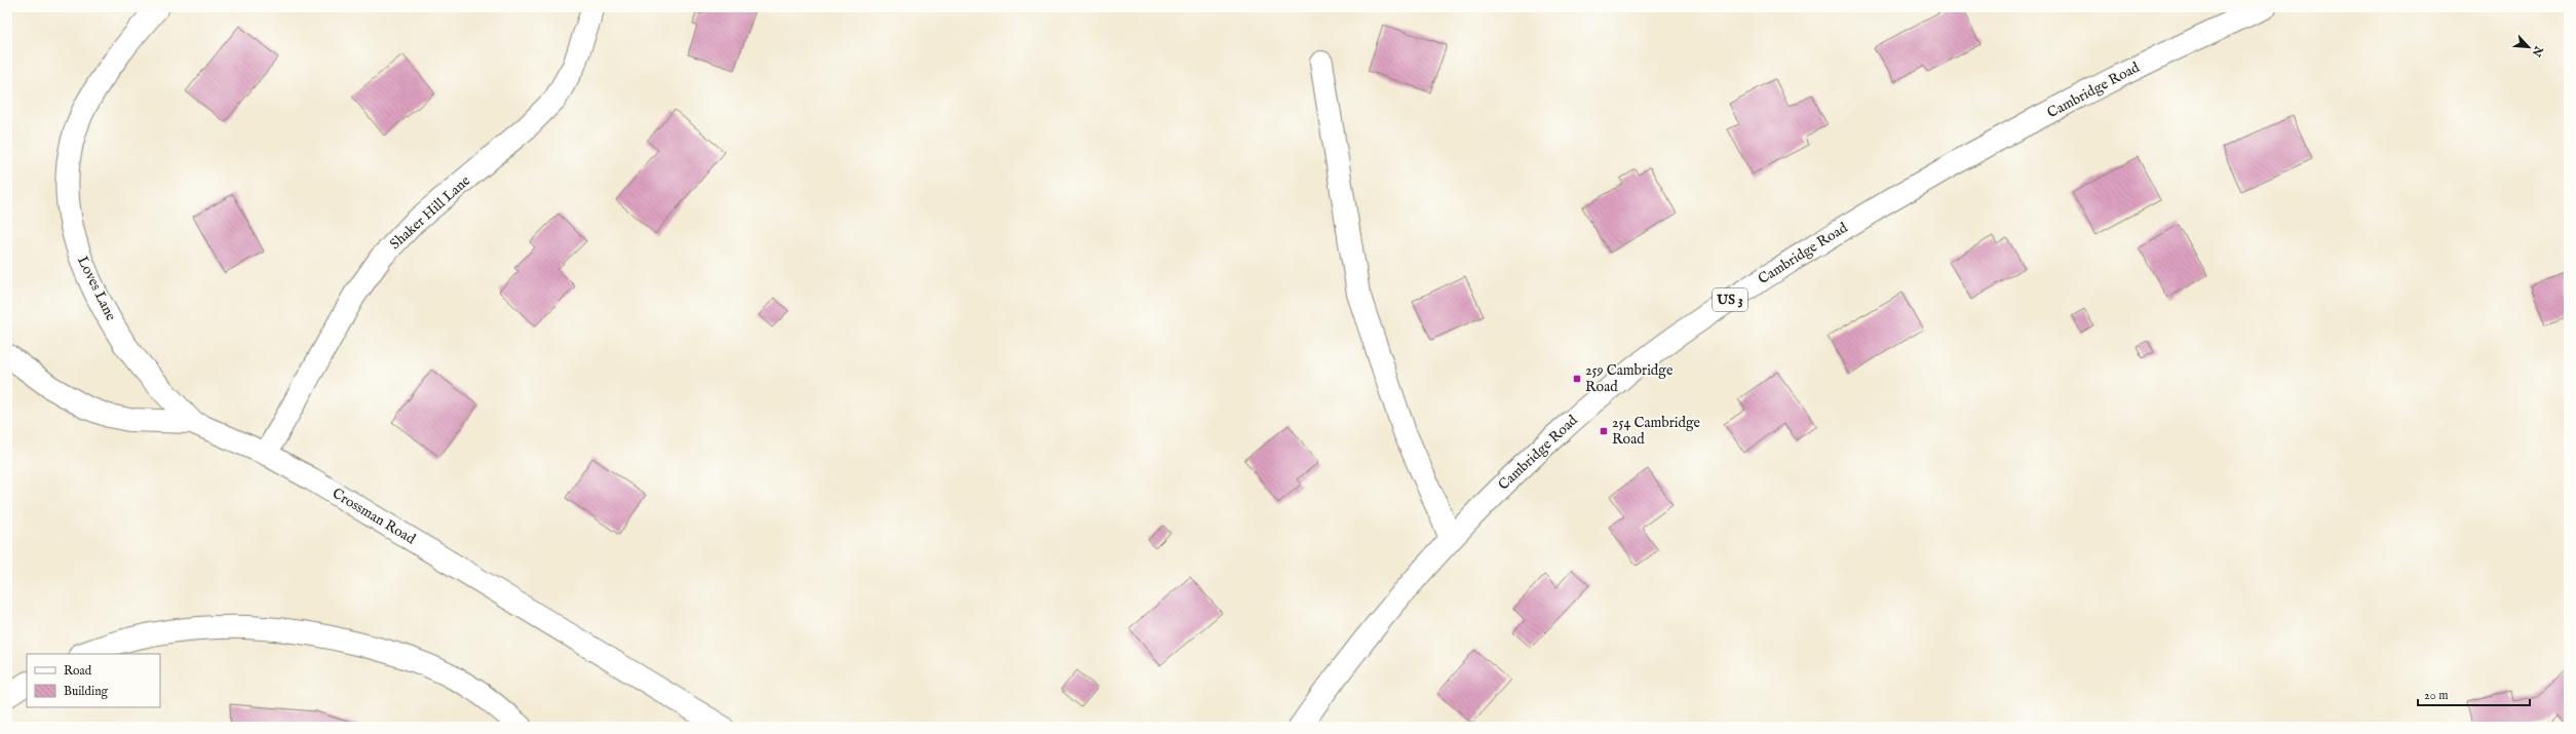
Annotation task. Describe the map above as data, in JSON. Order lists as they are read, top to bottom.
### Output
{
  "streets": {
    "main road": [
      "Cambridge Road",
      "Shaker Hill Lane",
      "Loves Lane",
      "US 3",
      "Crossman Road"
    ]
  },
  "crossings": [
    ["Shaker Hill Lane", "Crossman Road"],
    ["Loves Lane", "Crossman Road"]
  ],
  "places": {
    "transit": ["259 Cambridge Road", "254 Cambridge Road"]
  },
  "legend": ["Road", "Building"],
  "scale_bar": "20 m",
  "north": "bottom right"
}
